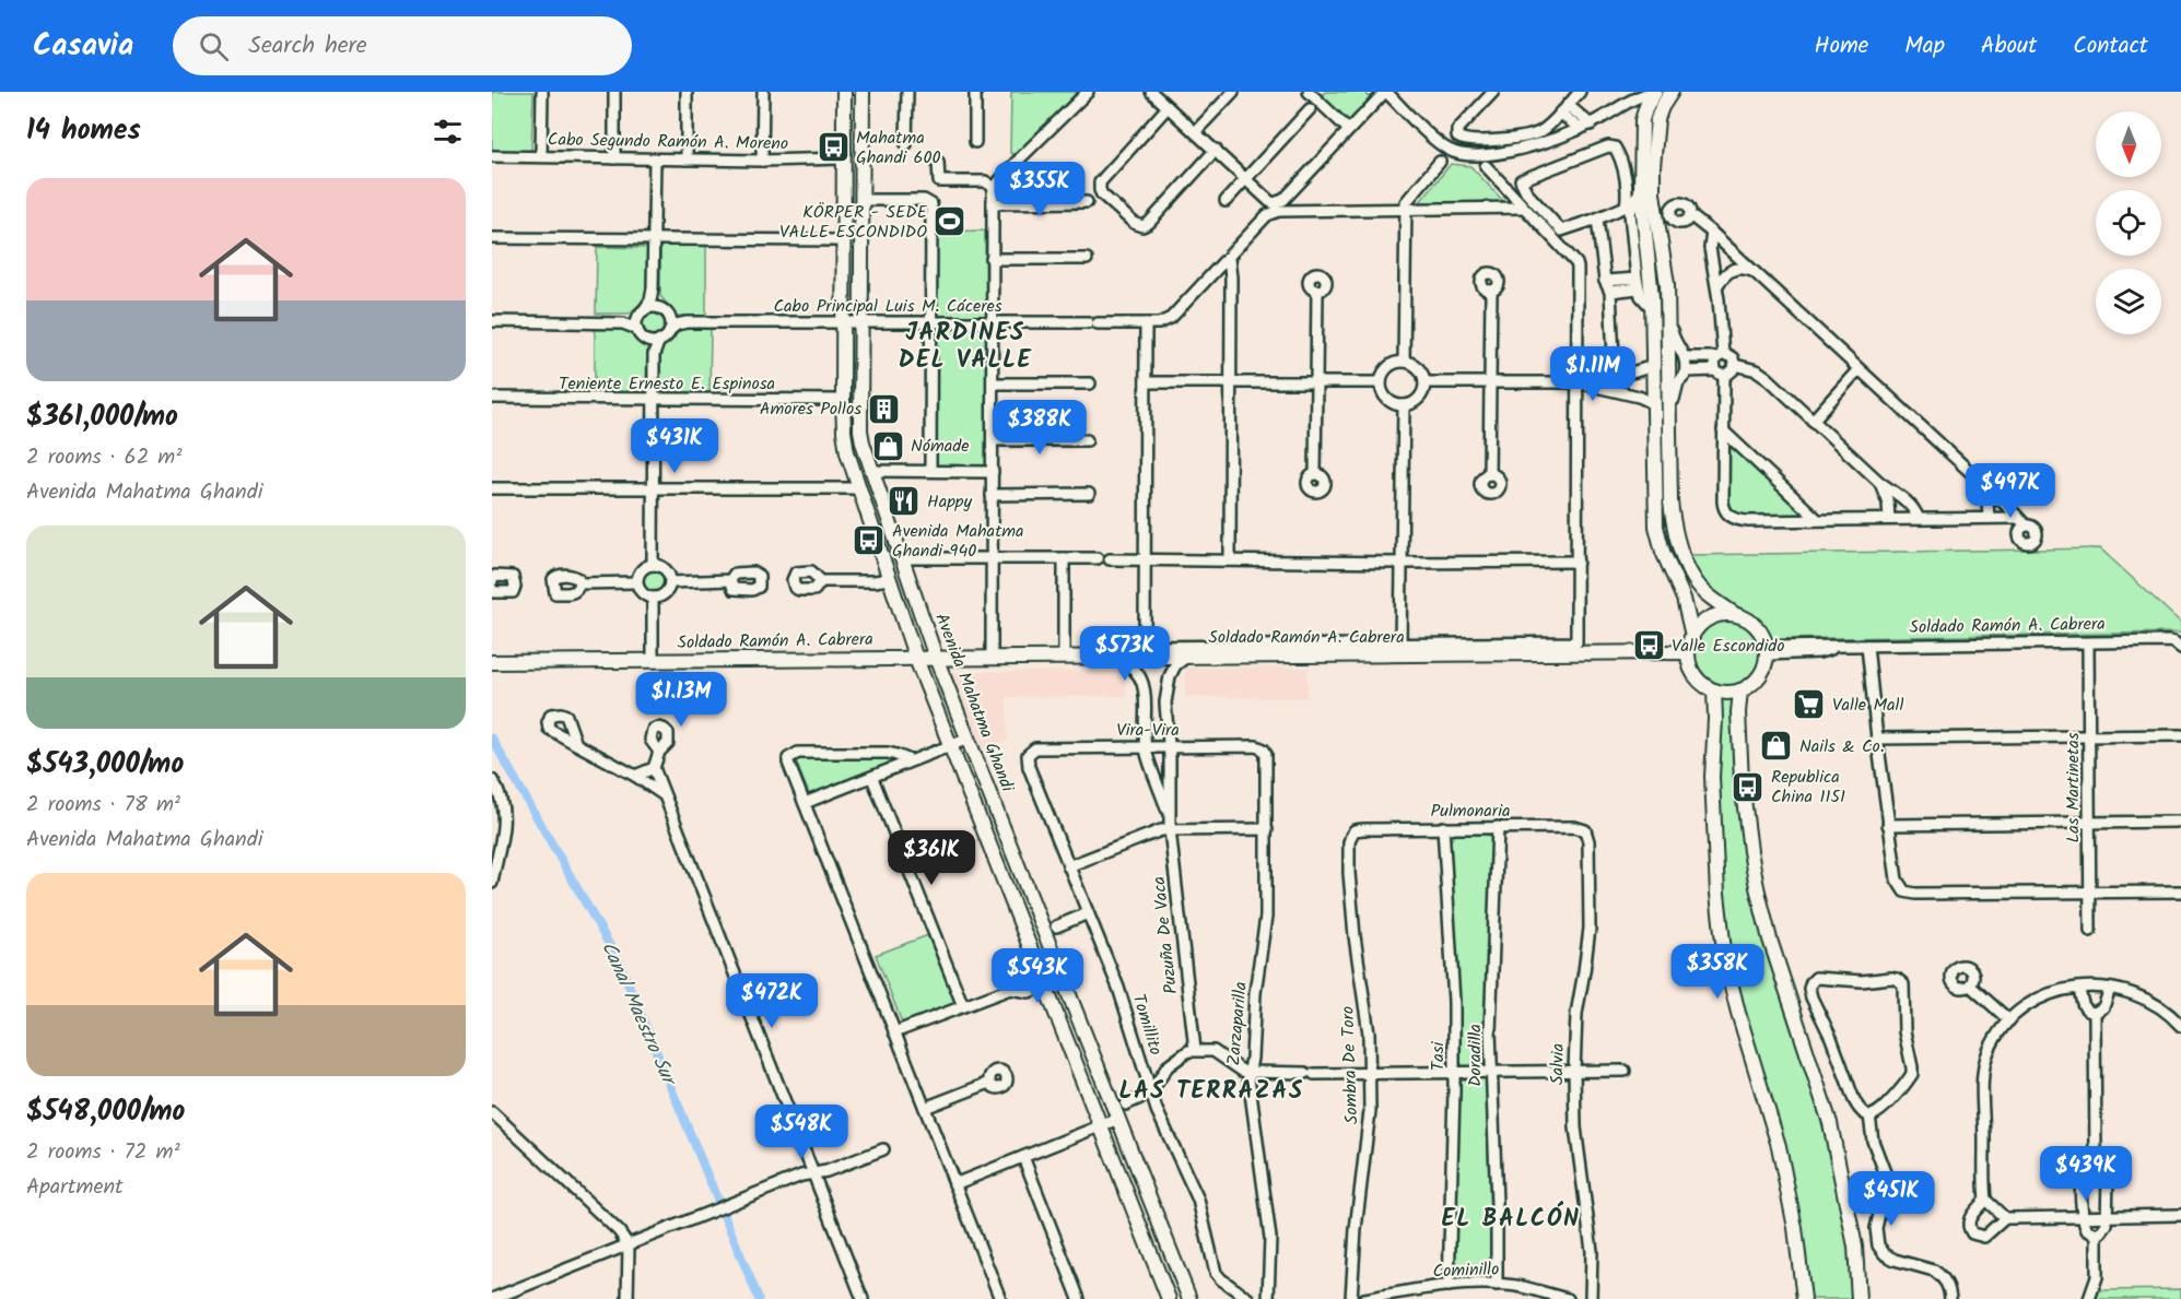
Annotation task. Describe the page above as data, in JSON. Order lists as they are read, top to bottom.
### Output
{
  "streets": {
    "main road": ["Soldado Ramón A. Cabrera", "Avenida Mahatma Ghandi"],
    "street": [
      "Cabo Segundo Ramón A. Moreno",
      "Cabo Principal Luis M. Cáceres",
      "Teniente Ernesto E. Espinosa",
      "Vira-Vira",
      "Las Martinetas",
      "Pulmonaria",
      "Puzuña De Vaca",
      "Zarzaparilla",
      "Tomillito",
      "Doradilla",
      "Tasi",
      "Salvia",
      "Sombra De Toro",
      "Cominillo"
    ]
  },
  "crossings": [
    ["Cabo Segundo Ramón A. Moreno", "Avenida Mahatma Ghandi"],
    ["Cabo Principal Luis M. Cáceres", "Avenida Mahatma Ghandi"],
    ["Teniente Ernesto E. Espinosa", "Avenida Mahatma Ghandi"],
    ["Soldado Ramón A. Cabrera", "Avenida Mahatma Ghandi"],
    ["Soldado Ramón A. Cabrera", "Las Martinetas"],
    ["Soldado Ramón A. Cabrera", "Puzuña De Vaca"],
    ["Vira-Vira", "Puzuña De Vaca"],
    ["Vira-Vira", "Zarzaparilla"],
    ["Vira-Vira", "Tomillito"],
    ["Pulmonaria", "Doradilla"],
    ["Pulmonaria", "Tasi"],
    ["Pulmonaria", "Salvia"],
    ["Pulmonaria", "Sombra De Toro"],
    ["Doradilla", "Cominillo"],
    ["Tasi", "Cominillo"]
  ],
  "districts": ["JARDINES DEL VALLE", "LAS TERRAZAS", "EL BALCÓN"],
  "water": ["Canal Maestro Sur"],
  "places": {
    "bus stop": [
      "Mahatma Ghandi 600",
      "Avenida Mahatma Ghandi 940",
      "Valle Escondido",
      "Republica China 1151"
    ],
    "sports": ["KÖRPER - SEDE VALLE ESCONDIDO"],
    "building": ["Amores Pollos"],
    "shop": ["Nómade", "Nails & Co."],
    "restaurant": ["Happy"],
    "supermarket": ["Valle Mall"]
  },
  "north": "bottom",
  "page": {
    "header": "Casavia",
    "search": "Search here",
    "nav": [
      "Home",
      "Map",
      "About",
      "Contact"
    ],
    "heading": "14 homes",
    "price": [
      "$355K",
      "$1.11M",
      "$388K",
      "$431K",
      "$497K",
      "$573K",
      "$1.13M",
      "$361K",
      "$358K",
      "$543K",
      "$472K",
      "$548K",
      "$439K",
      "$451K"
    ],
    "list": [
      {
        "name": "$361,000/mo",
        "note": "2 rooms · 62 m² · Avenida Mahatma Ghandi"
      },
      {
        "name": "$543,000/mo",
        "note": "2 rooms · 78 m² · Avenida Mahatma Ghandi"
      },
      {
        "name": "$548,000/mo",
        "note": "2 rooms · 72 m² · Apartment"
      }
    ]
  }
}
